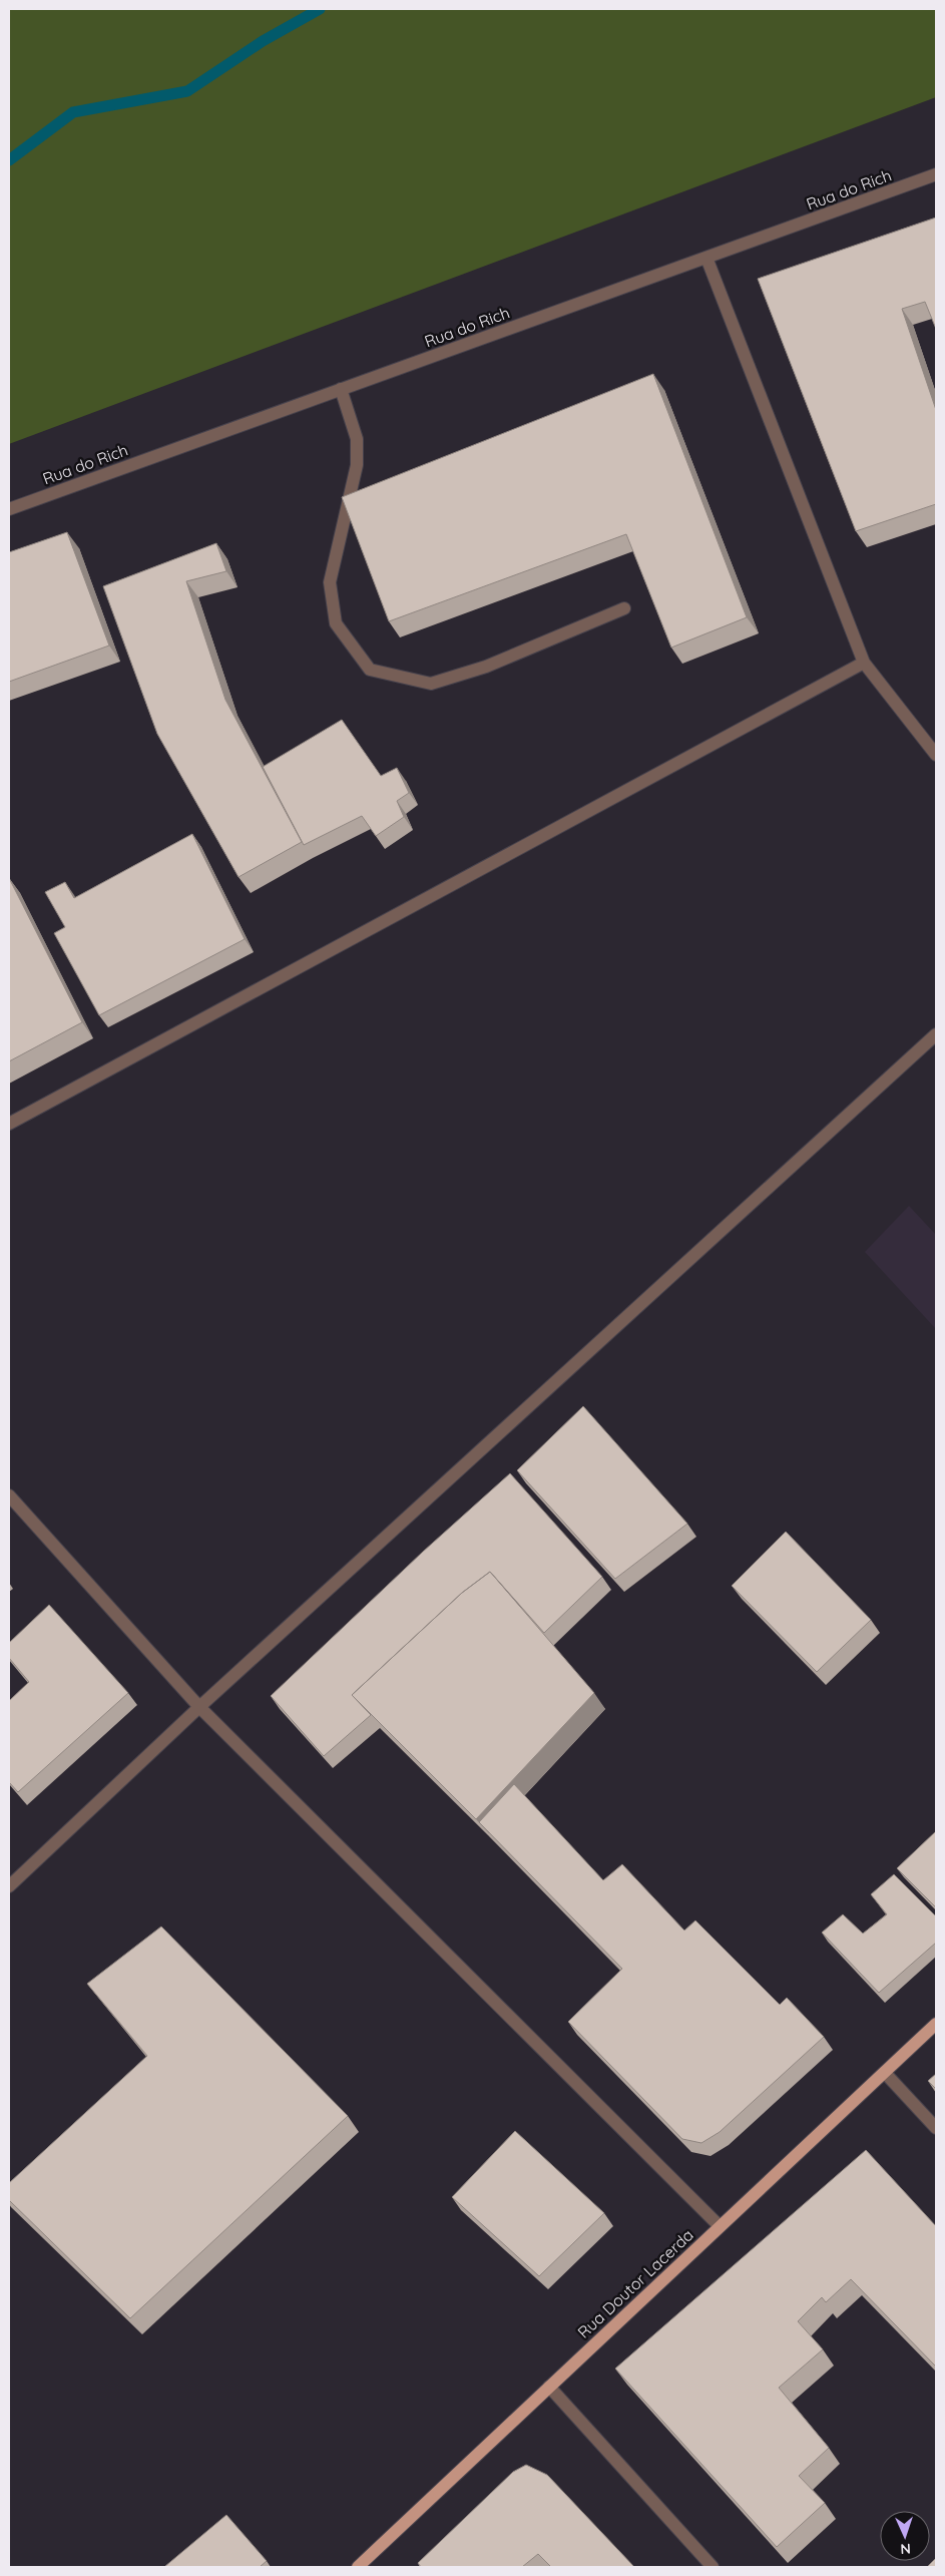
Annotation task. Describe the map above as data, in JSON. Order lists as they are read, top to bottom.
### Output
{
  "streets": {
    "main road": ["Rua Doutor Lacerda"],
    "street": ["Rua do Rich"]
  },
  "north": "bottom"
}
